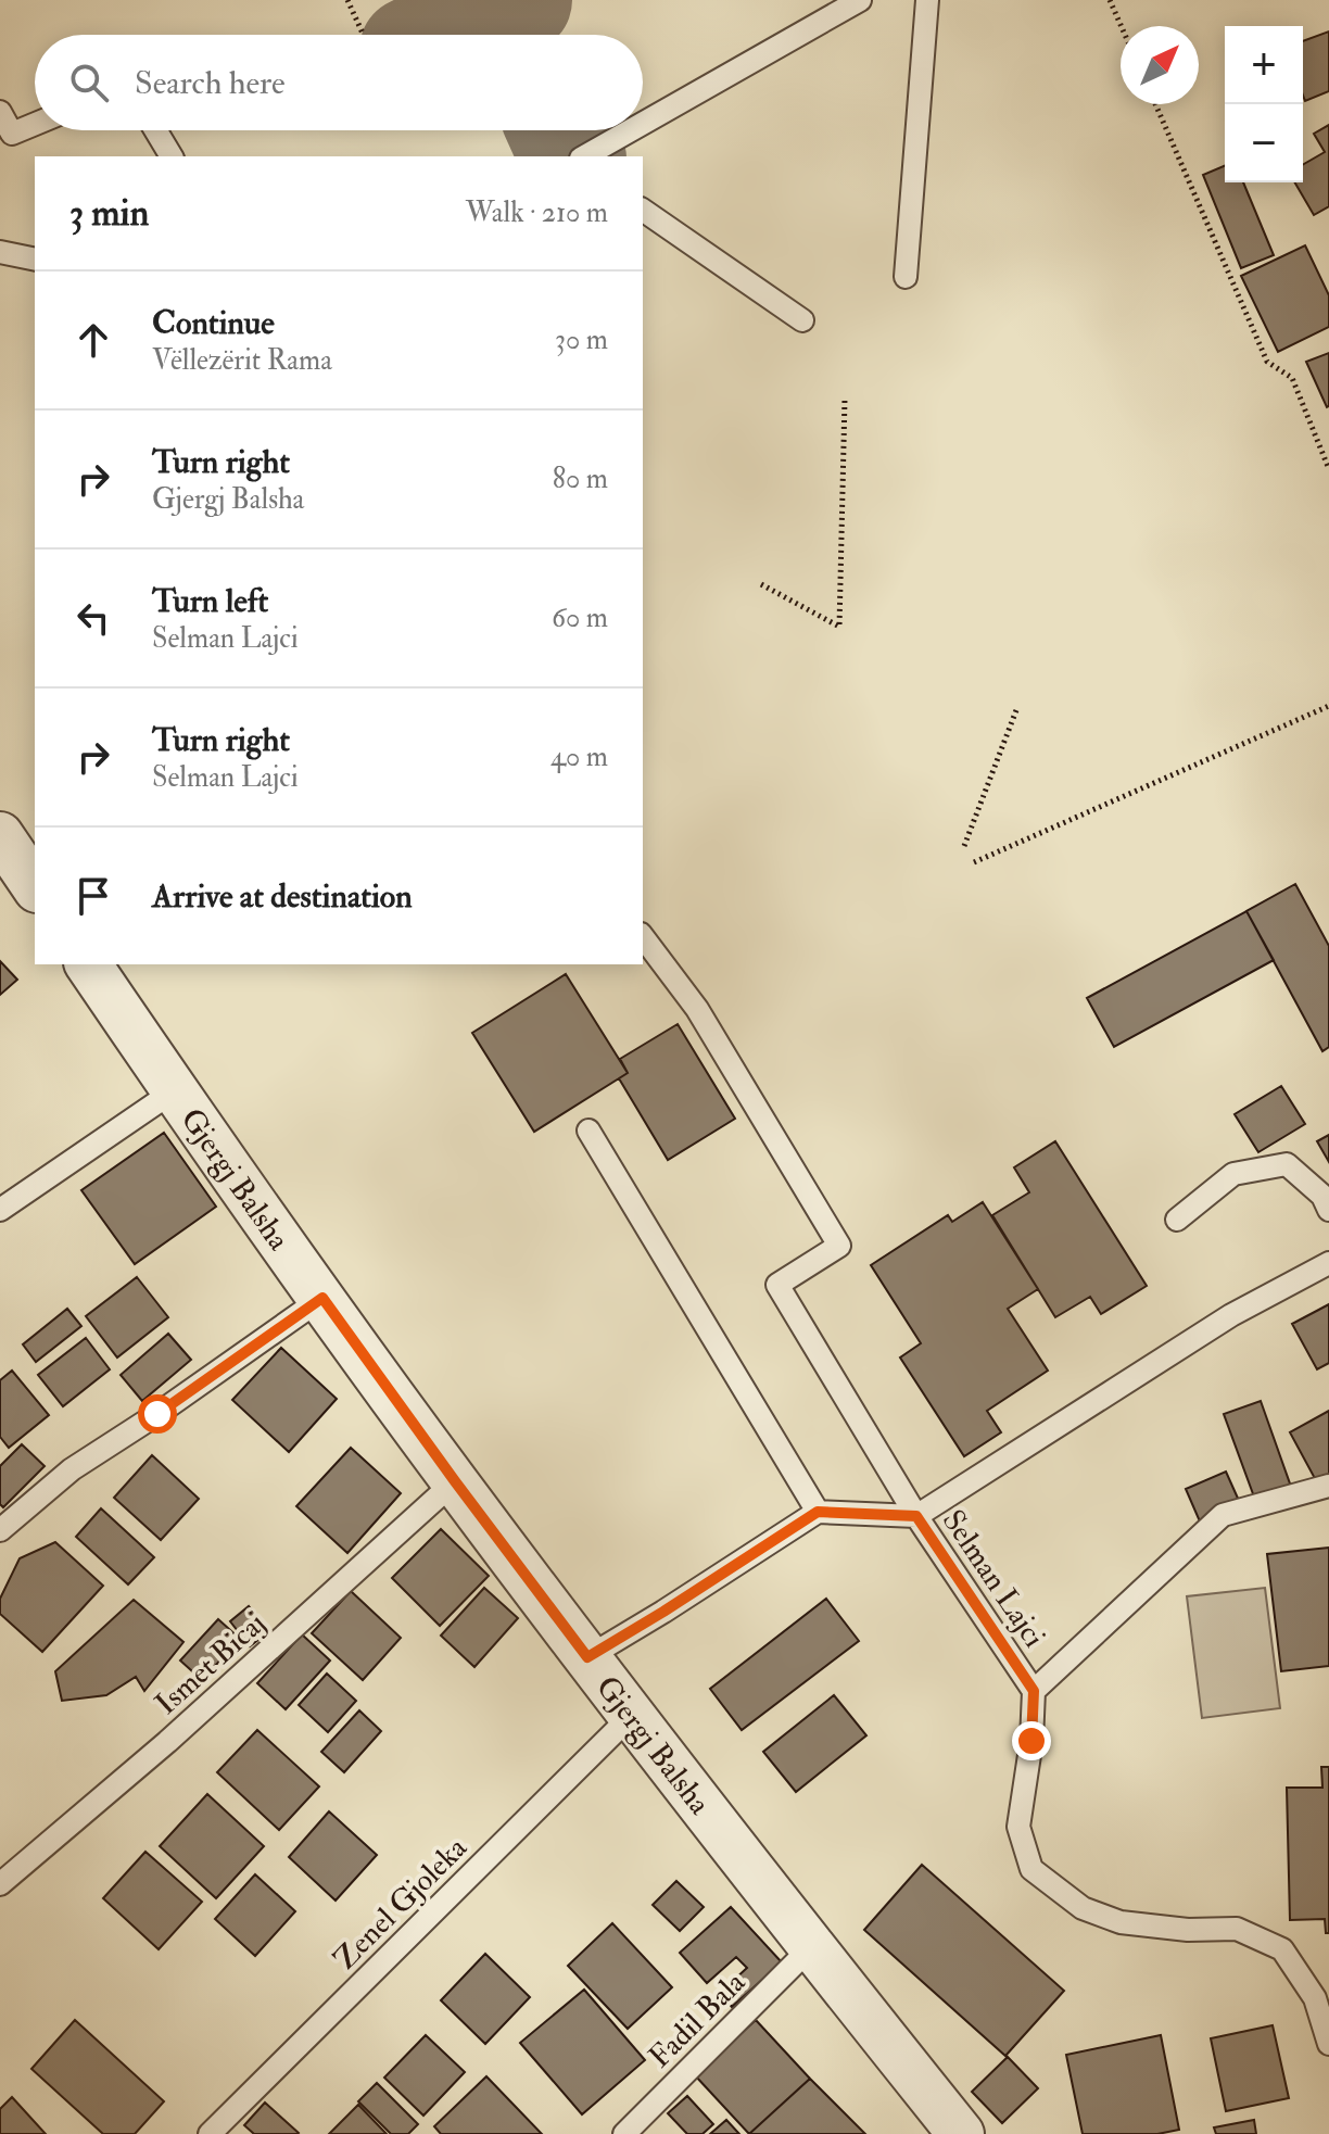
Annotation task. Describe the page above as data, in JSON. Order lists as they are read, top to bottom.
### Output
{
  "streets": {
    "street": ["Gjergj Balsha"],
    "lane": [
      "Selman Lajci",
      "Ismet Bicaj",
      "Zenel Gjoleka",
      "Fadil Bala"
    ]
  },
  "crossings": [
    ["Gjergj Balsha", "Ismet Bicaj"],
    ["Gjergj Balsha", "Zenel Gjoleka"],
    ["Gjergj Balsha", "Fadil Bala"]
  ],
  "north": "top right",
  "page": {
    "map_buttons": ["+", "−"],
    "search": "Search here",
    "heading": ["3 min", "Walk · 210 m"],
    "list": [
      ["Continue", "Vëllezërit Rama", "30 m"],
      ["Turn right", "Gjergj Balsha", "80 m"],
      ["Turn left", "Selman Lajci", "60 m"],
      ["Turn right", "Selman Lajci", "40 m"],
      "Arrive at destination"
    ]
  }
}
